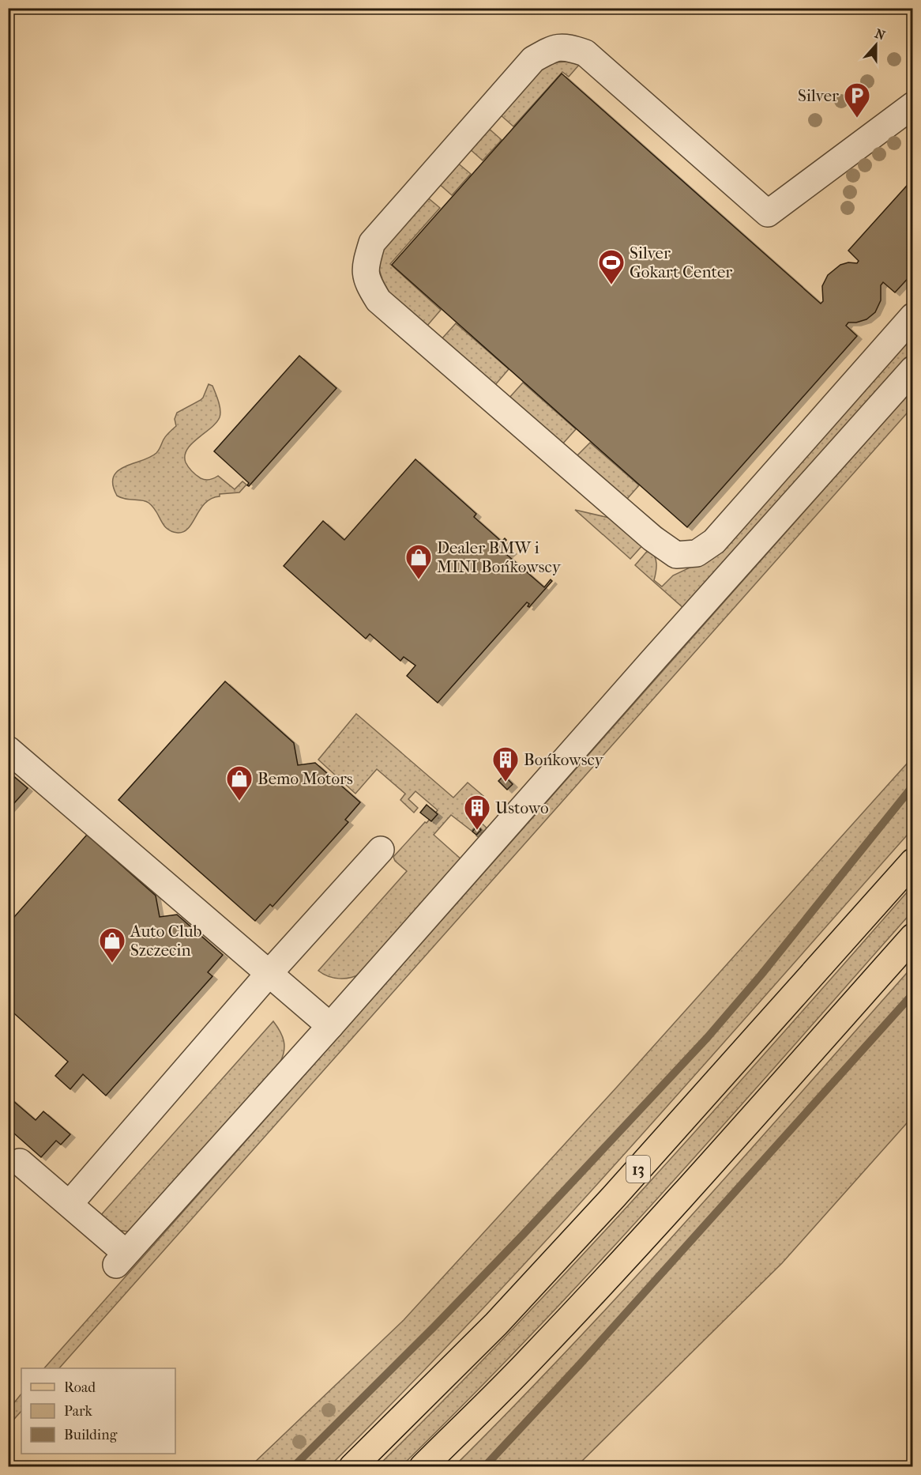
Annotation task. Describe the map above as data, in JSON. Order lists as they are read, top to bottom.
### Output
{
  "streets": {
    "main road": ["13"]
  },
  "places": {
    "parking": ["Silver"],
    "sports": ["Silver Gokart Center"],
    "shop": ["Dealer BMW i MINI Bońkowscy", "Bemo Motors", "Auto Club Szczecin"],
    "building": ["Bońkowscy", "Ustowo"]
  },
  "legend": ["Road", "Park", "Building"],
  "north": "top"
}
